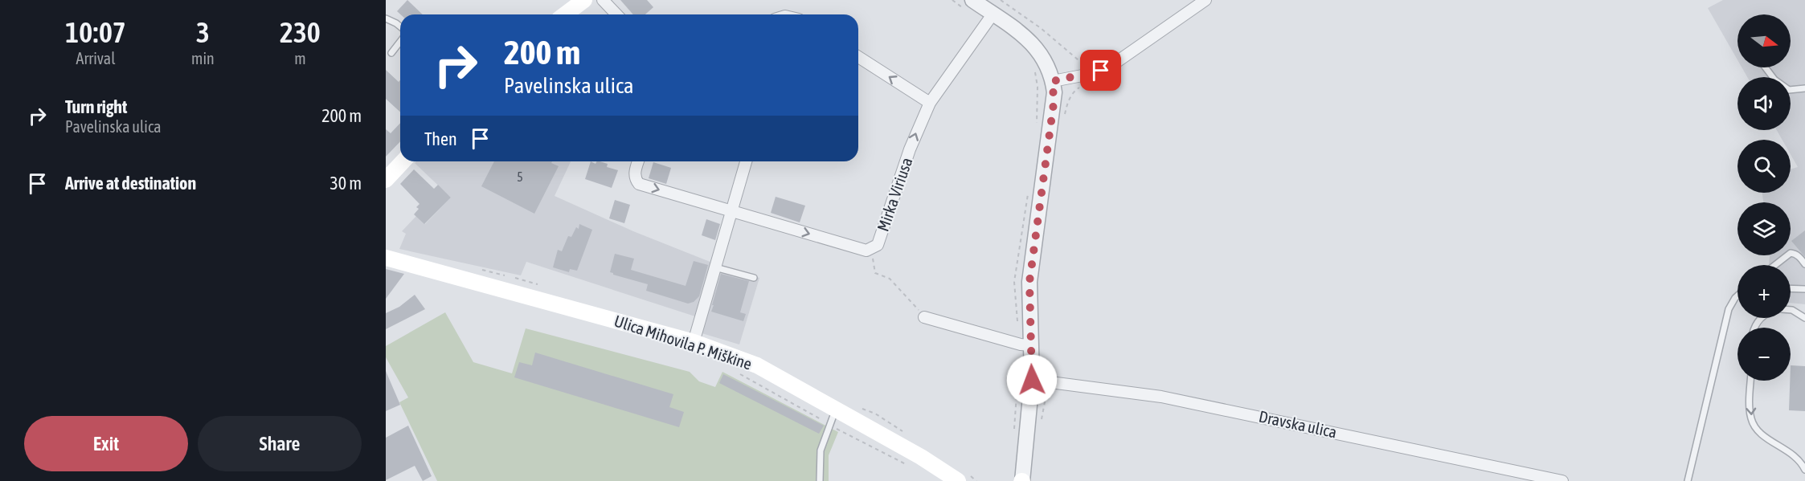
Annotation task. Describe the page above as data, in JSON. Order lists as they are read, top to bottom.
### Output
{
  "streets": {
    "main road": ["Ulica Mihovila P. Miškine"],
    "street": ["Mirka Viriusa", "Dravska ulica"]
  },
  "house_numbers": ["5"],
  "north": "right",
  "page": {
    "eta": [
      "10:07",
      "Arrival",
      "3",
      "min",
      "230",
      "m"
    ],
    "map_buttons": ["+", "−"],
    "turn": ["200 m", "Pavelinska ulica"],
    "list": [
      {
        "name": "Turn right",
        "note": "Pavelinska ulica",
        "value": "200 m"
      },
      {
        "name": "Arrive at destination",
        "value": "30 m"
      }
    ],
    "then": "Then",
    "buttons": ["Exit", "Share"]
  }
}
